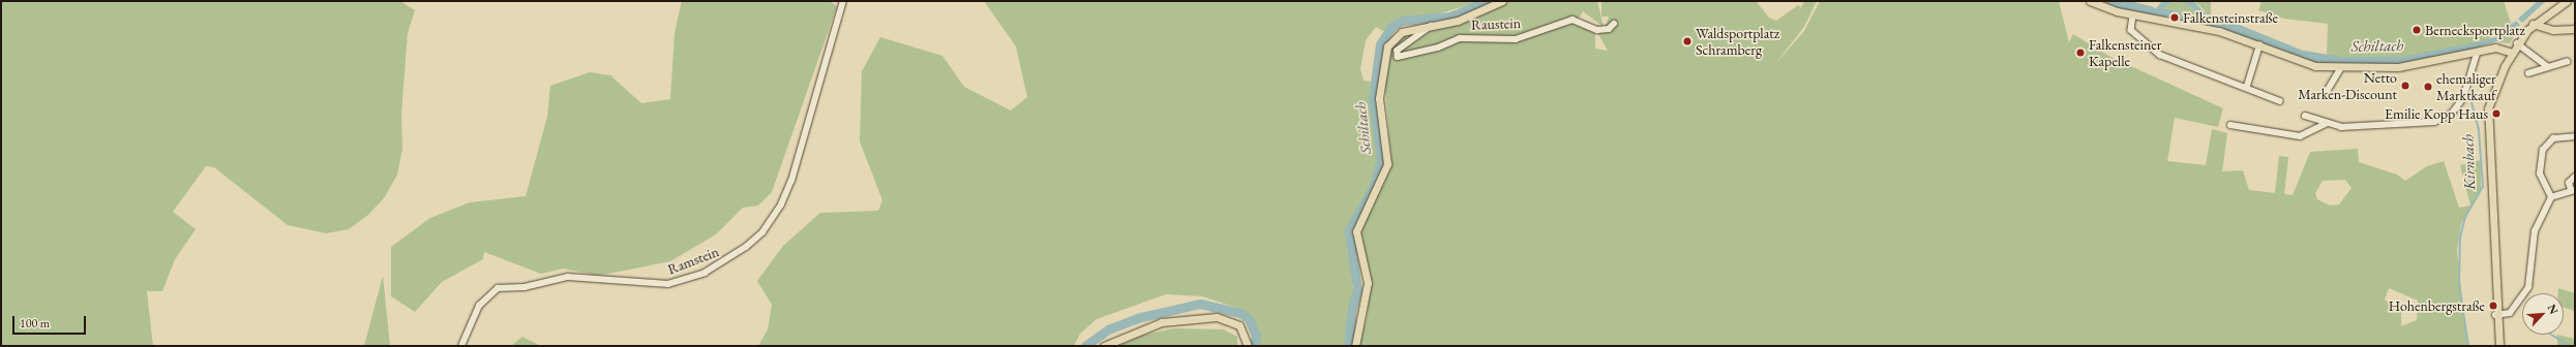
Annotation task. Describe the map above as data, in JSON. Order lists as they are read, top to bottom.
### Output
{
  "streets": {
    "street": ["Raustein", "Ramstein"]
  },
  "water": ["Schiltach", "Kirnbach"],
  "places": [
    "Falkensteinstraße",
    "Bernecksportplatz",
    "Waldsportplatz Schramberg",
    "Falkensteiner Kapelle",
    "Netto Marken-Discount",
    "ehemaliger Marktkauf",
    "Emilie Kopp Haus",
    "Hohenbergstraße"
  ],
  "scale_bar": "100 m",
  "north": "top right"
}
